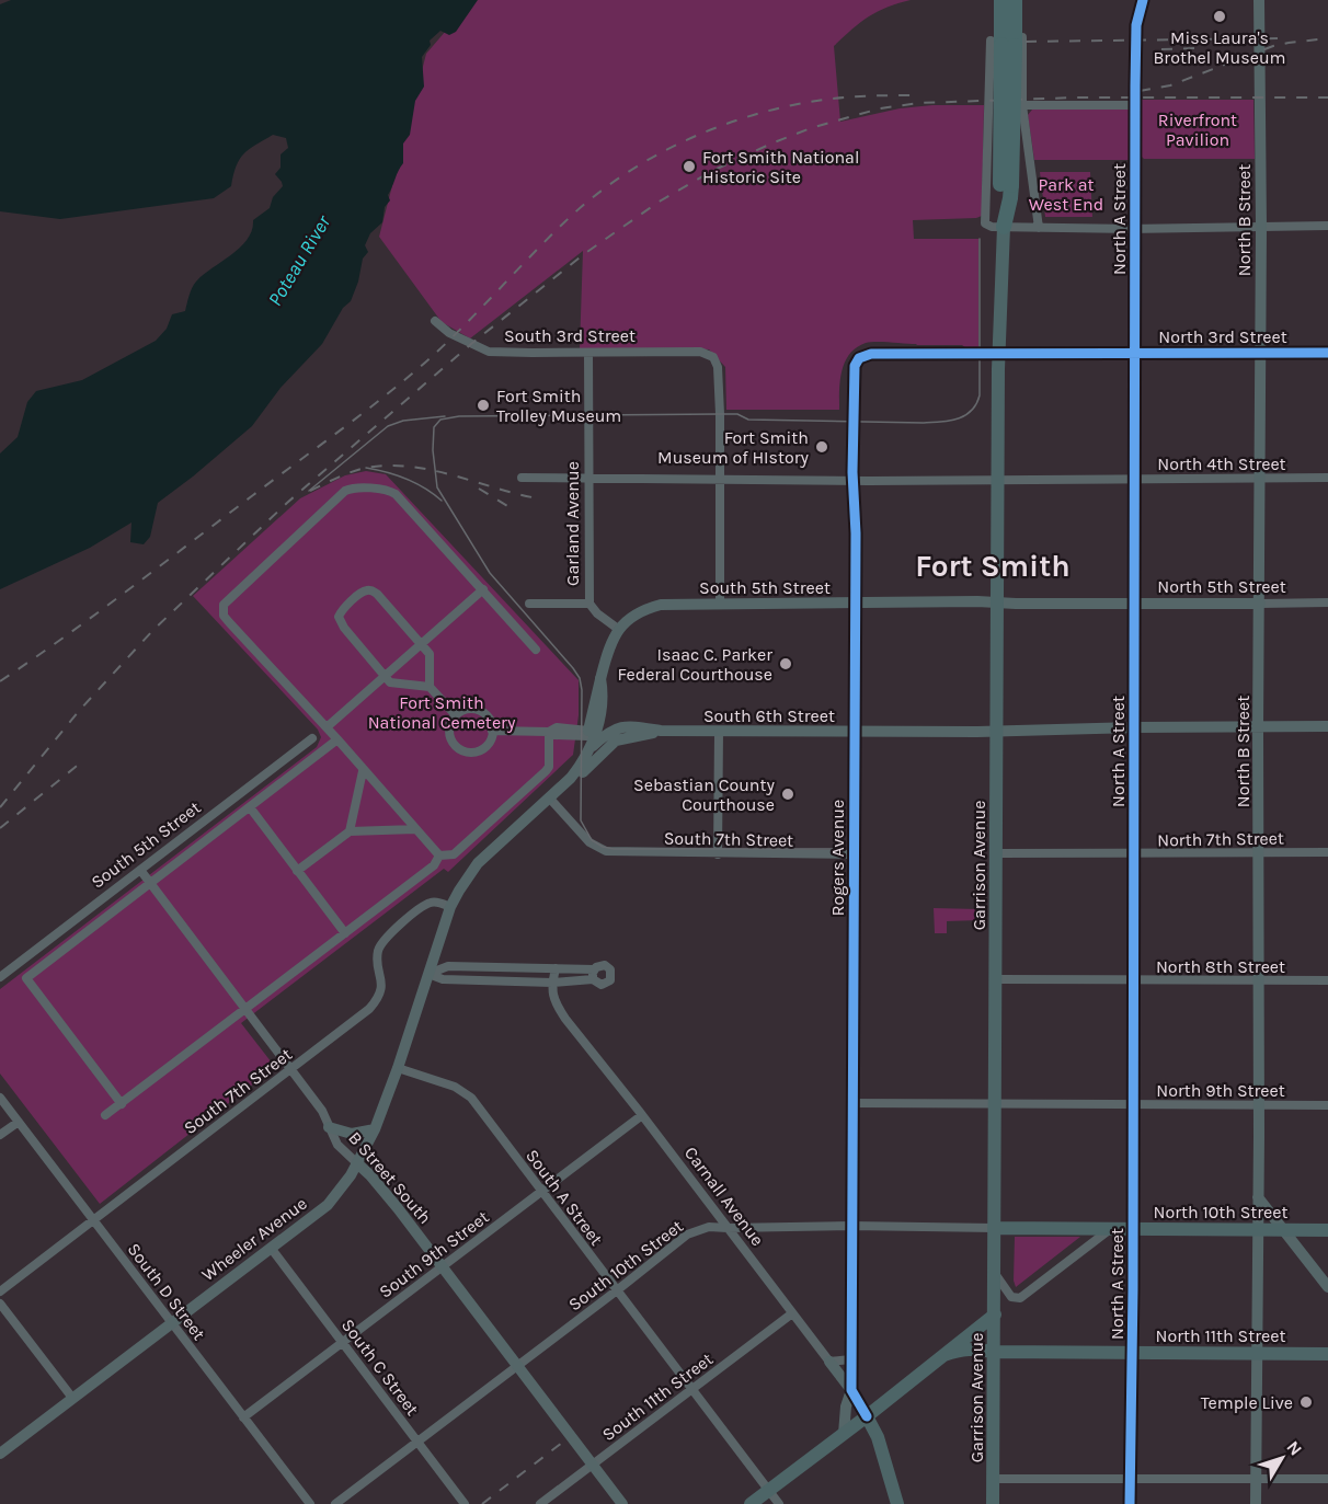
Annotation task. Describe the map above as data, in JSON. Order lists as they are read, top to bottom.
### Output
{
  "streets": {
    "highway": ["Garrison Avenue"],
    "main road": ["North 10th Street", "North 11th Street"],
    "street": [
      "North A Street",
      "North B Street",
      "South 3rd Street",
      "North 3rd Street",
      "North 4th Street",
      "Garland Avenue",
      "North 5th Street",
      "South 5th Street",
      "South 6th Street",
      "South 7th Street",
      "North 7th Street",
      "Rogers Avenue",
      "North 8th Street",
      "North 9th Street",
      "B Street South",
      "Carnall Avenue",
      "South A Street",
      "Wheeler Avenue",
      "South 9th Street",
      "South 10th Street",
      "South D Street",
      "South C Street",
      "South 11th Street"
    ]
  },
  "crossings": [
    ["North A Street", "North 3rd Street"],
    ["North A Street", "North 4th Street"],
    ["North A Street", "North 5th Street"],
    ["North A Street", "South 6th Street"],
    ["North A Street", "North 7th Street"],
    ["North A Street", "North 8th Street"],
    ["North A Street", "North 9th Street"],
    ["North A Street", "North 10th Street"],
    ["North A Street", "North 11th Street"],
    ["North B Street", "North 3rd Street"],
    ["North B Street", "North 4th Street"],
    ["North B Street", "North 5th Street"],
    ["North B Street", "South 6th Street"],
    ["North B Street", "North 7th Street"],
    ["North B Street", "North 8th Street"],
    ["North B Street", "North 9th Street"],
    ["North B Street", "North 10th Street"],
    ["North B Street", "North 11th Street"],
    ["South 3rd Street", "North 4th Street"],
    ["South 3rd Street", "Garland Avenue"],
    ["North 3rd Street", "Rogers Avenue"],
    ["North 3rd Street", "Garrison Avenue"],
    ["North 4th Street", "Garland Avenue"],
    ["North 4th Street", "Rogers Avenue"],
    ["North 4th Street", "Garrison Avenue"],
    ["Garland Avenue", "South 5th Street"],
    ["North 5th Street", "South 5th Street"],
    ["North 5th Street", "Garrison Avenue"],
    ["South 5th Street", "Rogers Avenue"],
    ["South 5th Street", "Garrison Avenue"],
    ["South 5th Street", "B Street South"],
    ["South 6th Street", "South 7th Street"],
    ["South 6th Street", "Rogers Avenue"],
    ["South 6th Street", "Garrison Avenue"],
    ["South 7th Street", "Rogers Avenue"],
    ["South 7th Street", "B Street South"],
    ["South 7th Street", "South D Street"],
    ["North 7th Street", "Garrison Avenue"],
    ["Rogers Avenue", "Garrison Avenue"],
    ["Rogers Avenue", "South 10th Street"],
    ["Garrison Avenue", "North 8th Street"],
    ["Garrison Avenue", "North 9th Street"],
    ["Garrison Avenue", "North 10th Street"],
    ["Garrison Avenue", "South 10th Street"],
    ["Garrison Avenue", "North 11th Street"],
    ["B Street South", "Wheeler Avenue"],
    ["B Street South", "South 9th Street"],
    ["B Street South", "South 10th Street"],
    ["B Street South", "South 11th Street"],
    ["Carnall Avenue", "South 9th Street"],
    ["Carnall Avenue", "South 10th Street"],
    ["Carnall Avenue", "South 11th Street"],
    ["South A Street", "Wheeler Avenue"],
    ["South A Street", "South 9th Street"],
    ["South A Street", "South 10th Street"],
    ["South A Street", "South 11th Street"],
    ["North 10th Street", "South 10th Street"],
    ["Wheeler Avenue", "South D Street"],
    ["Wheeler Avenue", "South C Street"],
    ["South 9th Street", "South D Street"],
    ["South 9th Street", "South C Street"],
    ["South 10th Street", "South C Street"]
  ],
  "districts": ["Fort Smith"],
  "water": ["Poteau River"],
  "parks": ["Riverfront Pavilion", "Park at West End", "Fort Smith National Cemetery"],
  "places": [
    "Miss Laura's Brothel Museum",
    "Fort Smith National Historic Site",
    "Fort Smith Trolley Museum",
    "Fort Smith Museum of HIstory",
    "Isaac C. Parker Federal Courthouse",
    "Sebastian County Courthouse",
    "Temple Live"
  ],
  "north": "top right"
}
